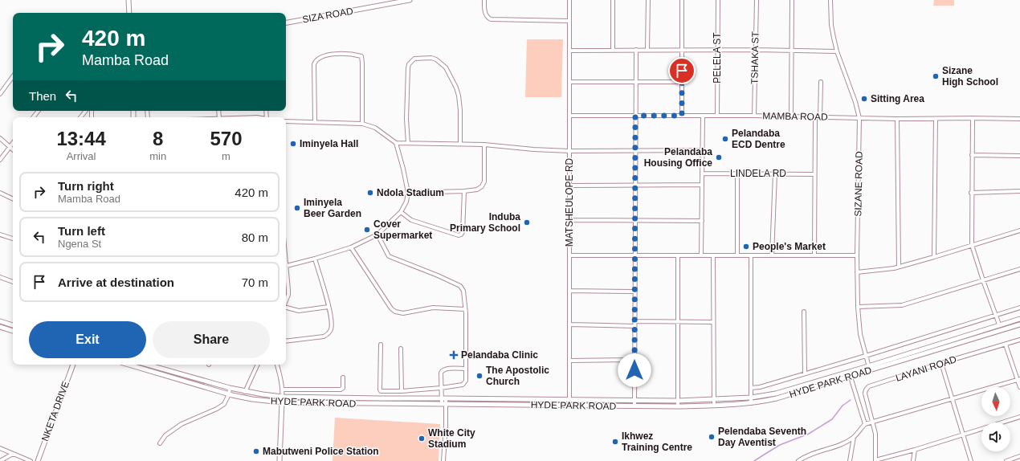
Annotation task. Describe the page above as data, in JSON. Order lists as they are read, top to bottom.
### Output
{
  "streets": {
    "street": [
      "SIZA ROAD",
      "PELELA ST",
      "TSHAKA ST",
      "MAMBA ROAD",
      "LINDELA RD",
      "SIZANE ROAD",
      "MATSHEULOPE RD",
      "LAYANI ROAD",
      "HYDE PARK ROAD",
      "NKETA DRIVE"
    ]
  },
  "crossings": [
    ["PELELA ST", "MAMBA ROAD"],
    ["TSHAKA ST", "MAMBA ROAD"],
    ["MAMBA ROAD", "SIZANE ROAD"],
    ["MAMBA ROAD", "MATSHEULOPE RD"],
    ["SIZANE ROAD", "HYDE PARK ROAD"],
    ["MATSHEULOPE RD", "HYDE PARK ROAD"]
  ],
  "places": {
    "other": [
      "Sizane High School",
      "Sitting Area",
      "Pelandaba ECD Dentre",
      "Iminyela Hall",
      "Pelandaba Housing Office",
      "Ndola Stadium",
      "Iminyela Beer Garden",
      "Induba Primary School",
      "Cover Supermarket",
      "People's Market",
      "The Apostolic Church",
      "Pelendaba Seventh Day Aventist",
      "White City Stadium",
      "Ikhwez Training Centre",
      "Mabutweni Police Station"
    ],
    "health": ["Pelandaba Clinic"]
  },
  "north": "bottom",
  "page": {
    "turn": ["420 m", "Mamba Road"],
    "then": "Then",
    "eta": [
      "13:44",
      "Arrival",
      "8",
      "min",
      "570",
      "m"
    ],
    "list": [
      {
        "name": "Turn right",
        "note": "Mamba Road",
        "value": "420 m"
      },
      {
        "name": "Turn left",
        "note": "Ngena St",
        "value": "80 m"
      },
      {
        "name": "Arrive at destination",
        "value": "70 m"
      }
    ],
    "buttons": ["Exit", "Share"]
  }
}
